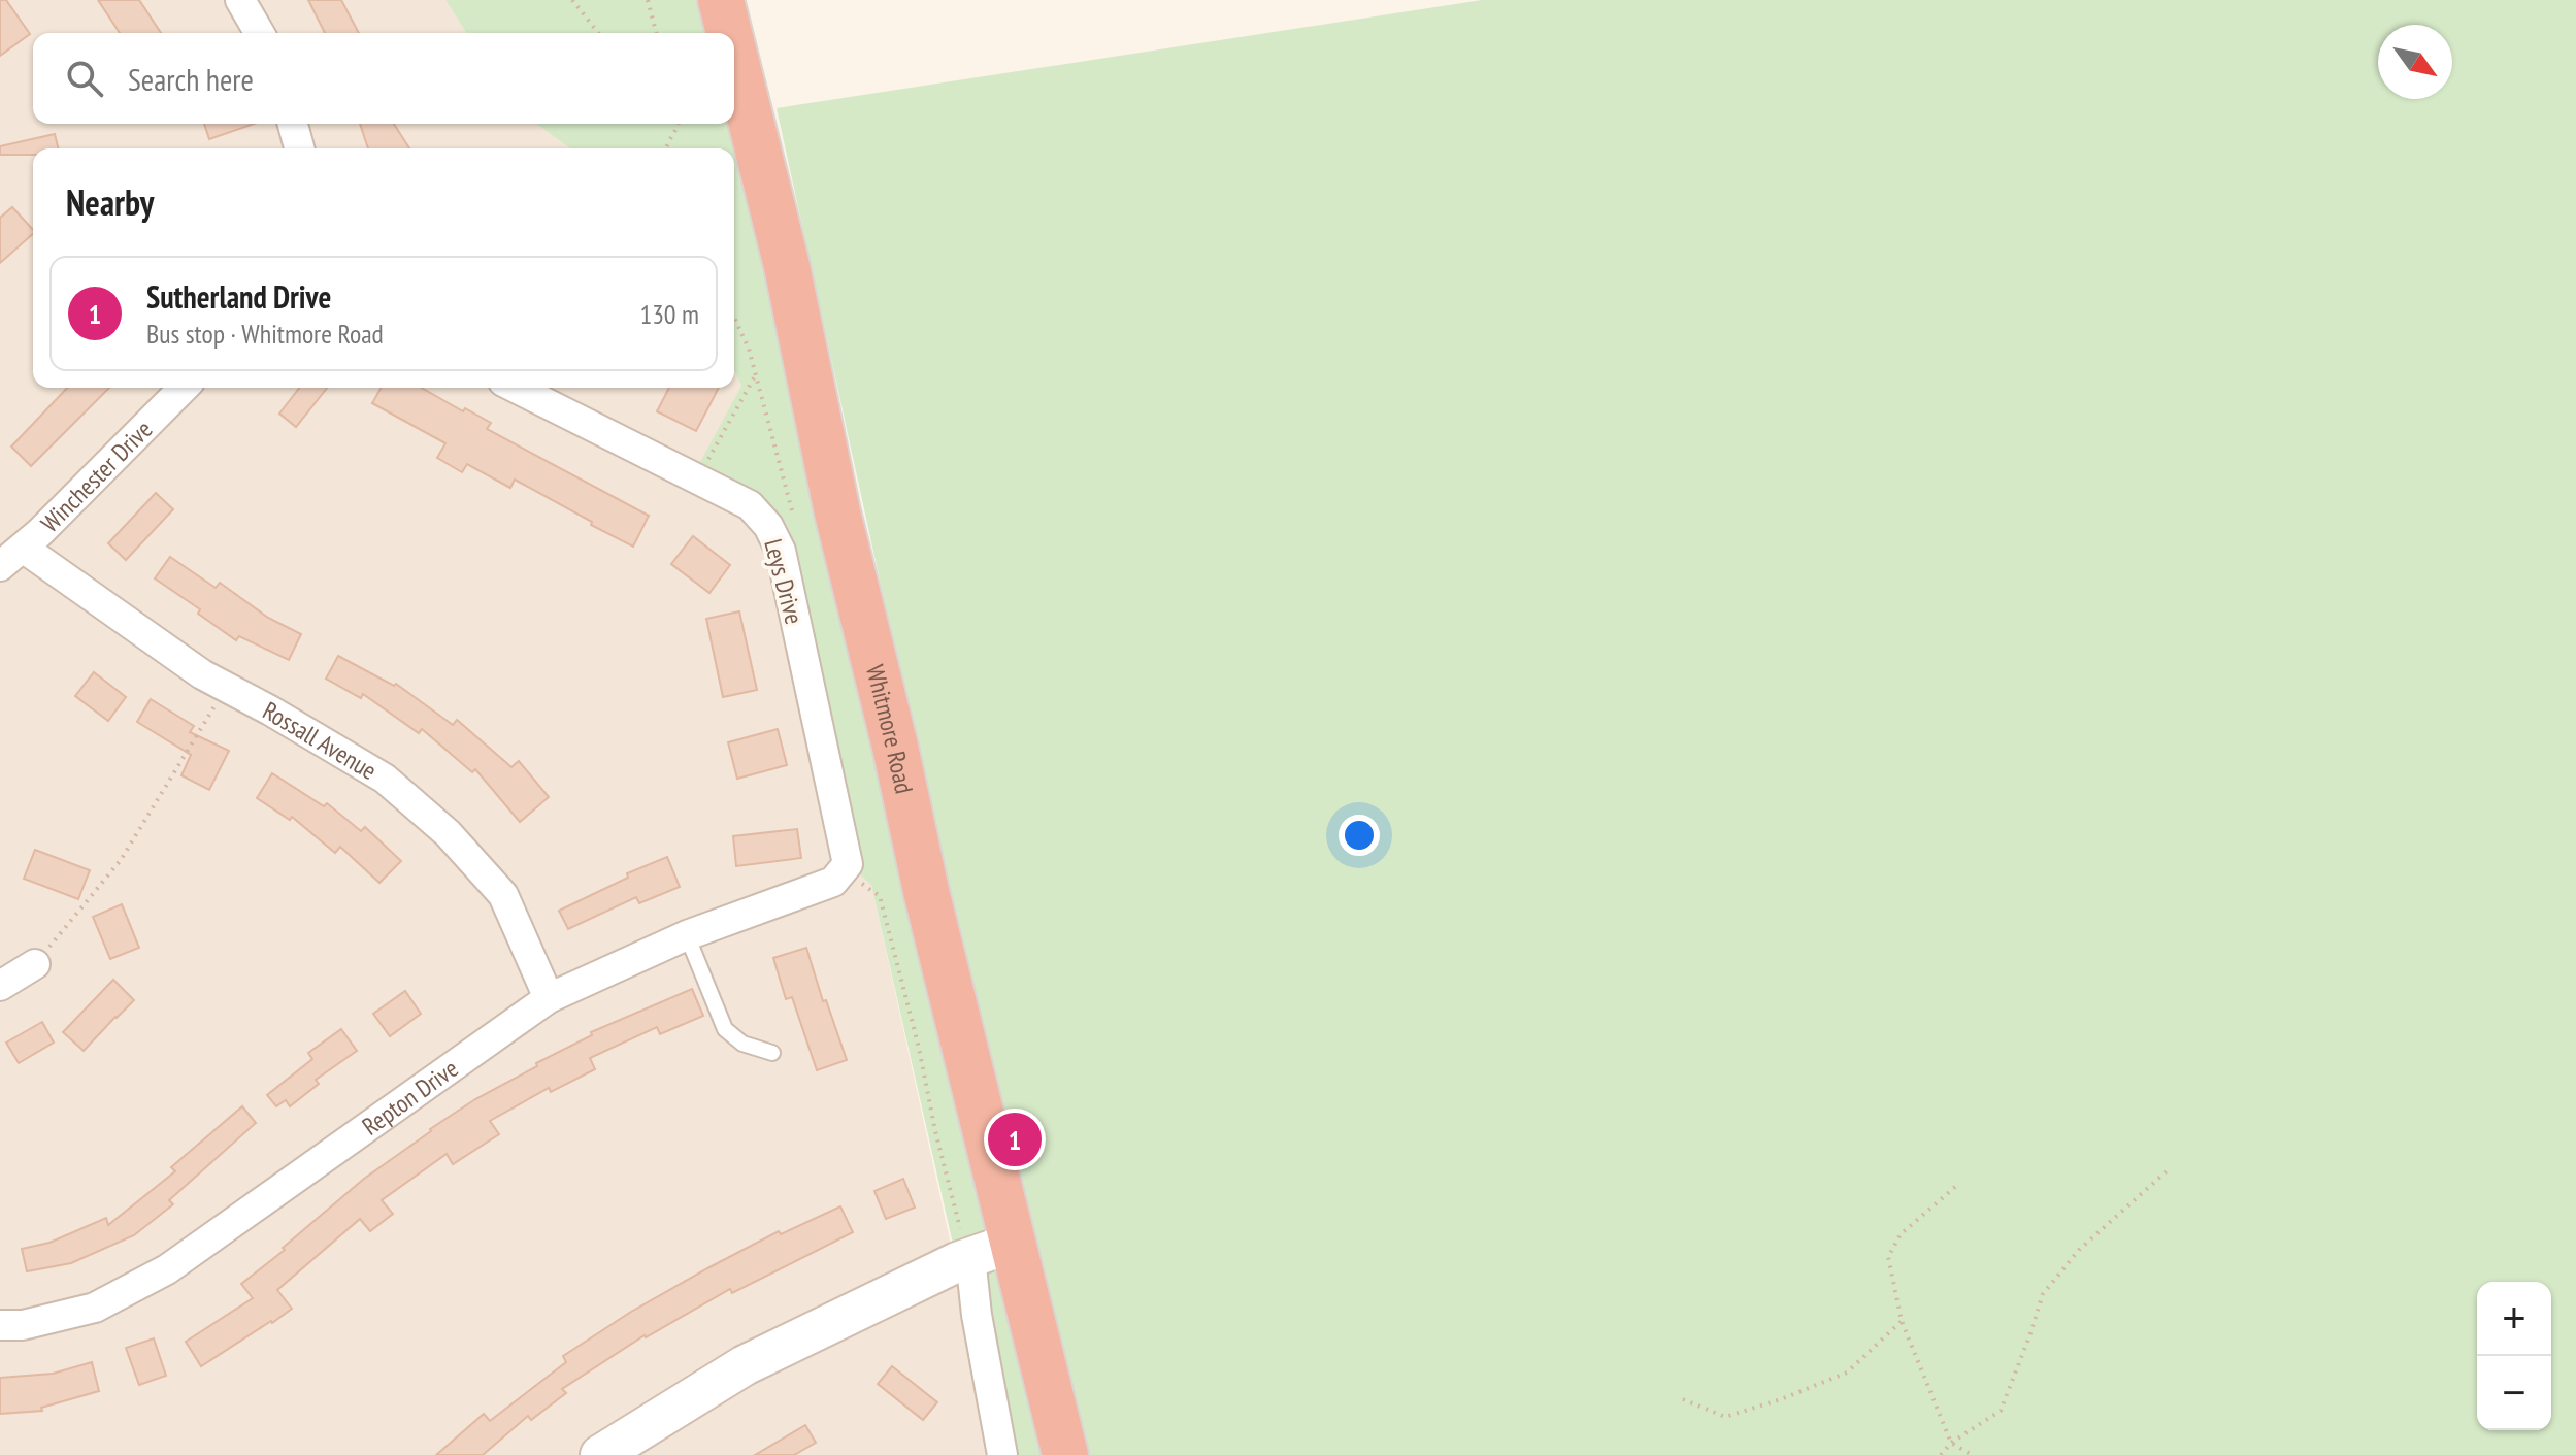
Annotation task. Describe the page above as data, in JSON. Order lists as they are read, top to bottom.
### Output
{
  "streets": {
    "highway": ["Whitmore Road"],
    "street": [
      "Winchester Drive",
      "Leys Drive",
      "Rossall Avenue",
      "Repton Drive"
    ]
  },
  "crossings": [
    ["Winchester Drive", "Rossall Avenue"],
    ["Leys Drive", "Repton Drive"],
    ["Rossall Avenue", "Repton Drive"]
  ],
  "north": "bottom right",
  "page": {
    "search": "Search here",
    "heading": "Nearby",
    "list": [
      {
        "mark": "1",
        "name": "Sutherland Drive",
        "note": "Bus stop · Whitmore Road",
        "value": "130 m"
      }
    ],
    "pins": "1",
    "map_buttons": ["+", "−"]
  }
}
